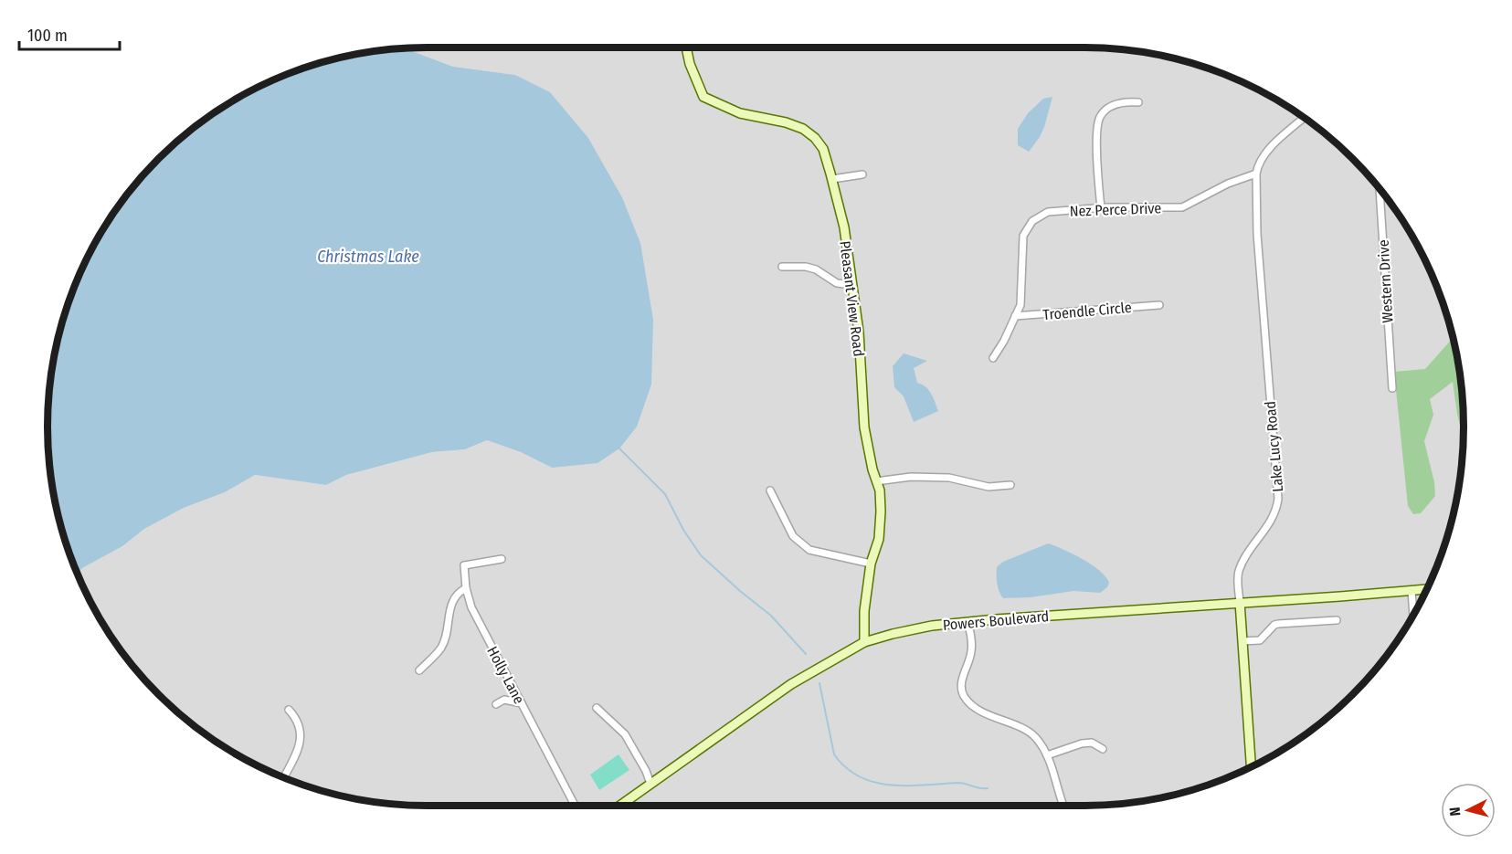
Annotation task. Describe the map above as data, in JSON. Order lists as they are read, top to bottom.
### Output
{
  "streets": {
    "main road": ["Pleasant View Road", "Lake Lucy Road", "Powers Boulevard"],
    "street": [
      "Nez Perce Drive",
      "Western Drive",
      "Troendle Circle",
      "Holly Lane"
    ]
  },
  "crossings": [
    ["Nez Perce Drive", "Troendle Circle"],
    ["Nez Perce Drive", "Lake Lucy Road"],
    ["Pleasant View Road", "Powers Boulevard"],
    ["Lake Lucy Road", "Powers Boulevard"]
  ],
  "water": ["Christmas Lake"],
  "scale_bar": "100 m",
  "north": "left"
}
